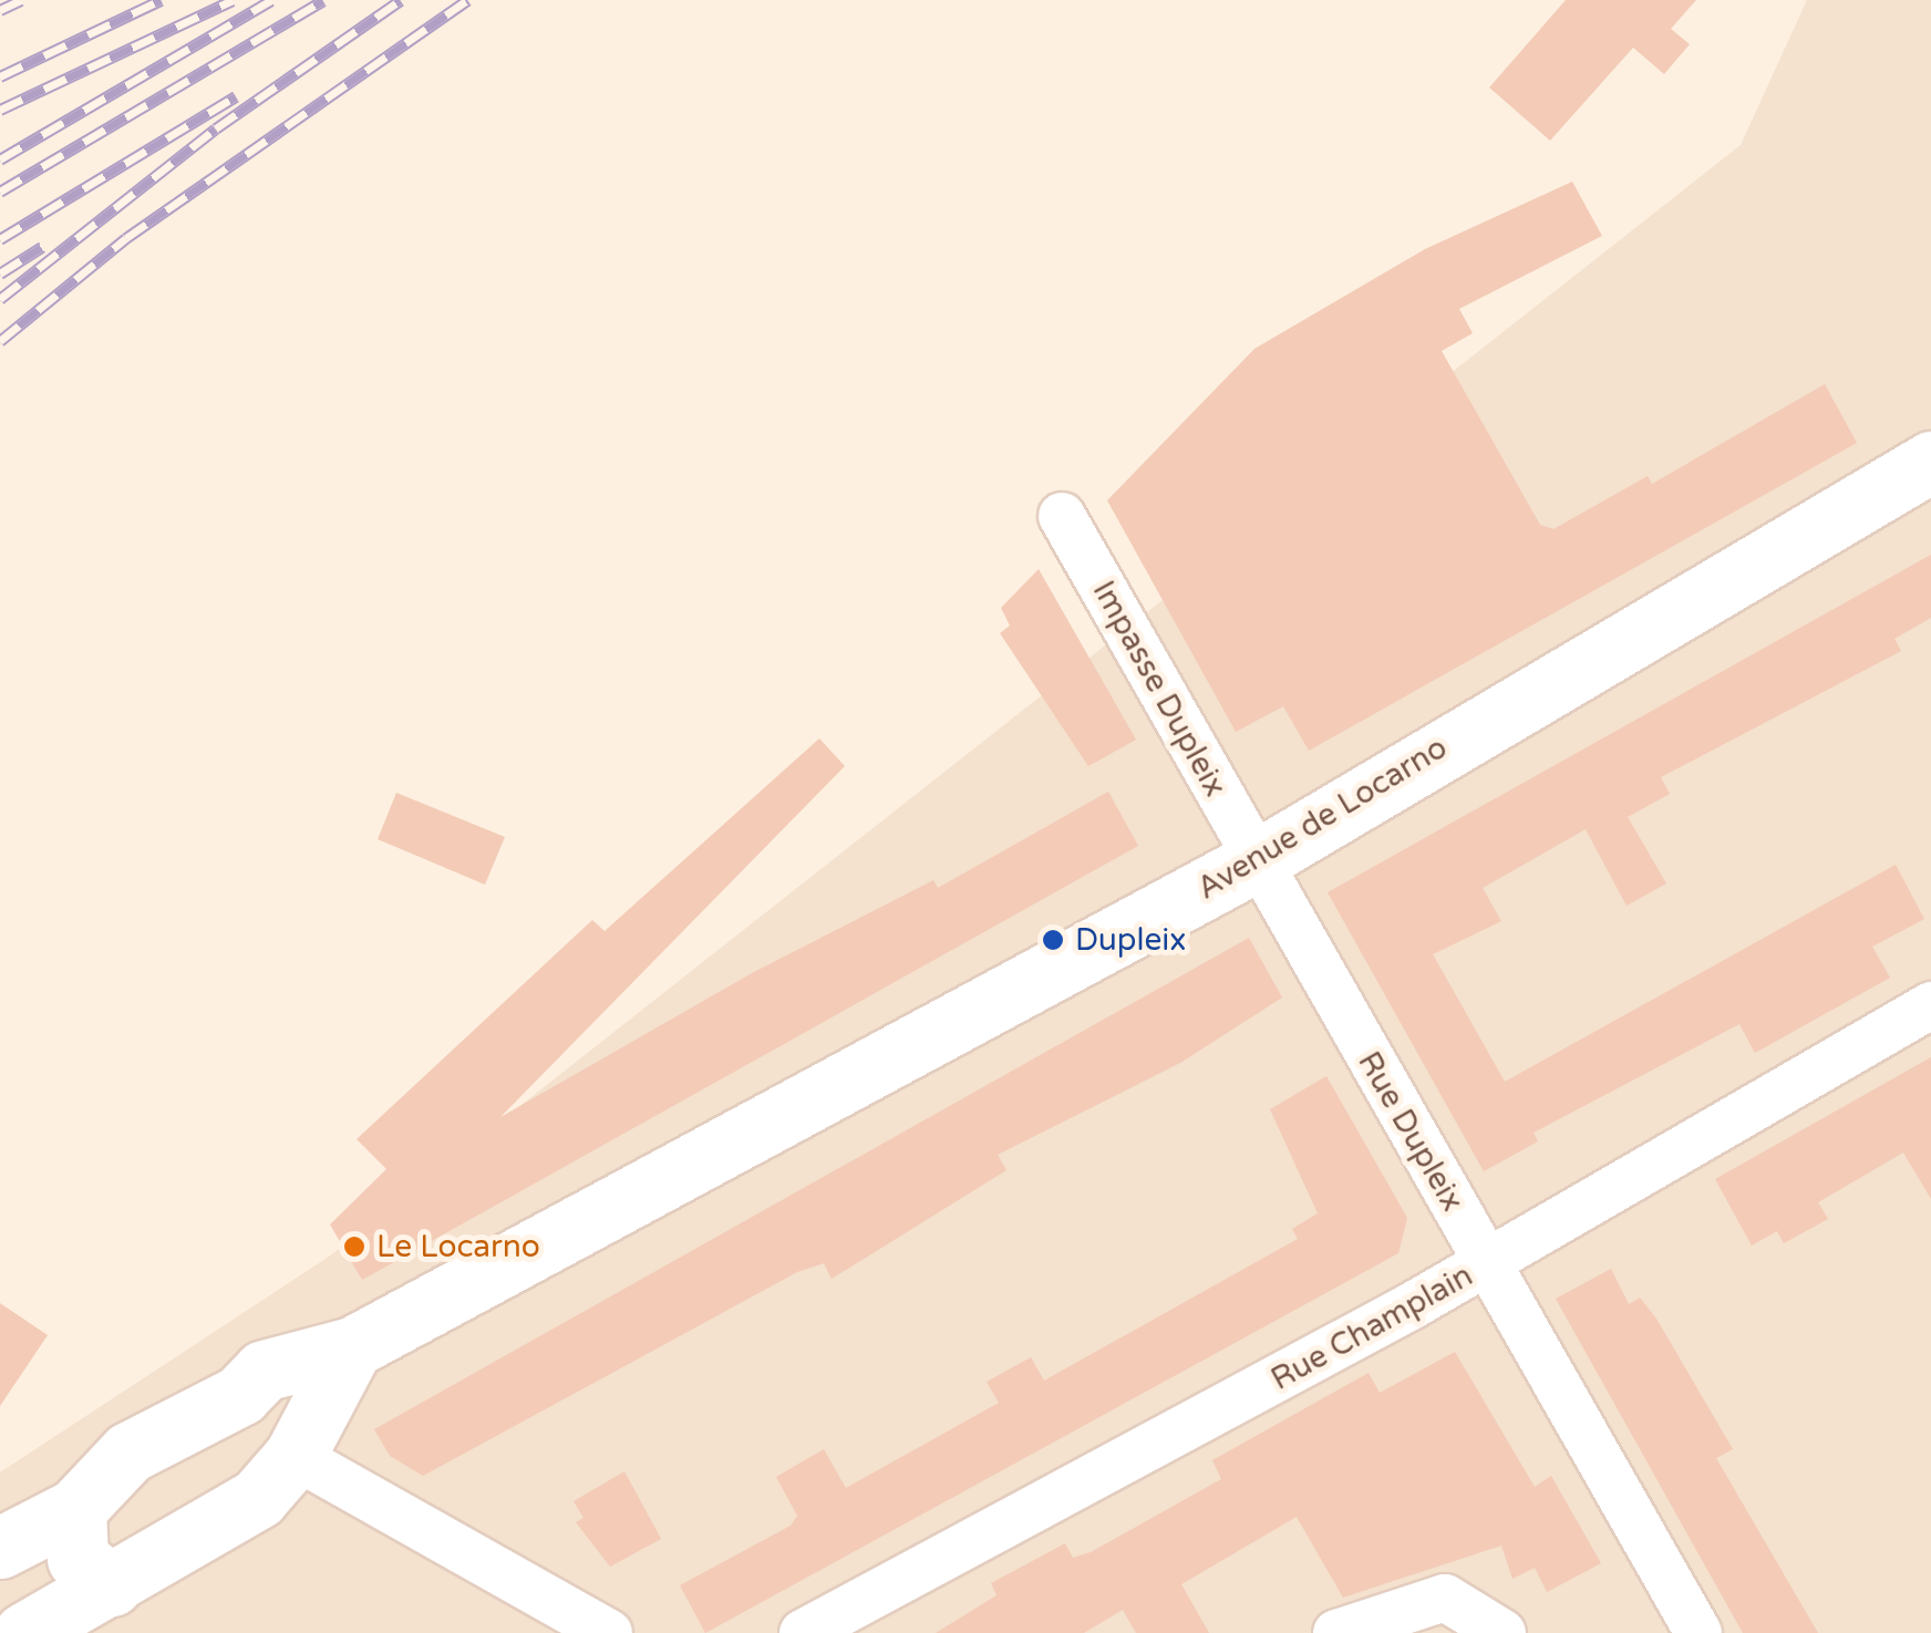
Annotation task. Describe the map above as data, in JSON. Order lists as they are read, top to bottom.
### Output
{
  "streets": {
    "street": [
      "Impasse Dupleix",
      "Avenue de Locarno",
      "Rue Dupleix",
      "Rue Champlain"
    ]
  },
  "crossings": [
    ["Impasse Dupleix", "Avenue de Locarno"],
    ["Impasse Dupleix", "Rue Dupleix"],
    ["Avenue de Locarno", "Rue Dupleix"],
    ["Rue Dupleix", "Rue Champlain"]
  ],
  "places": ["Dupleix", "Le Locarno"]
}
